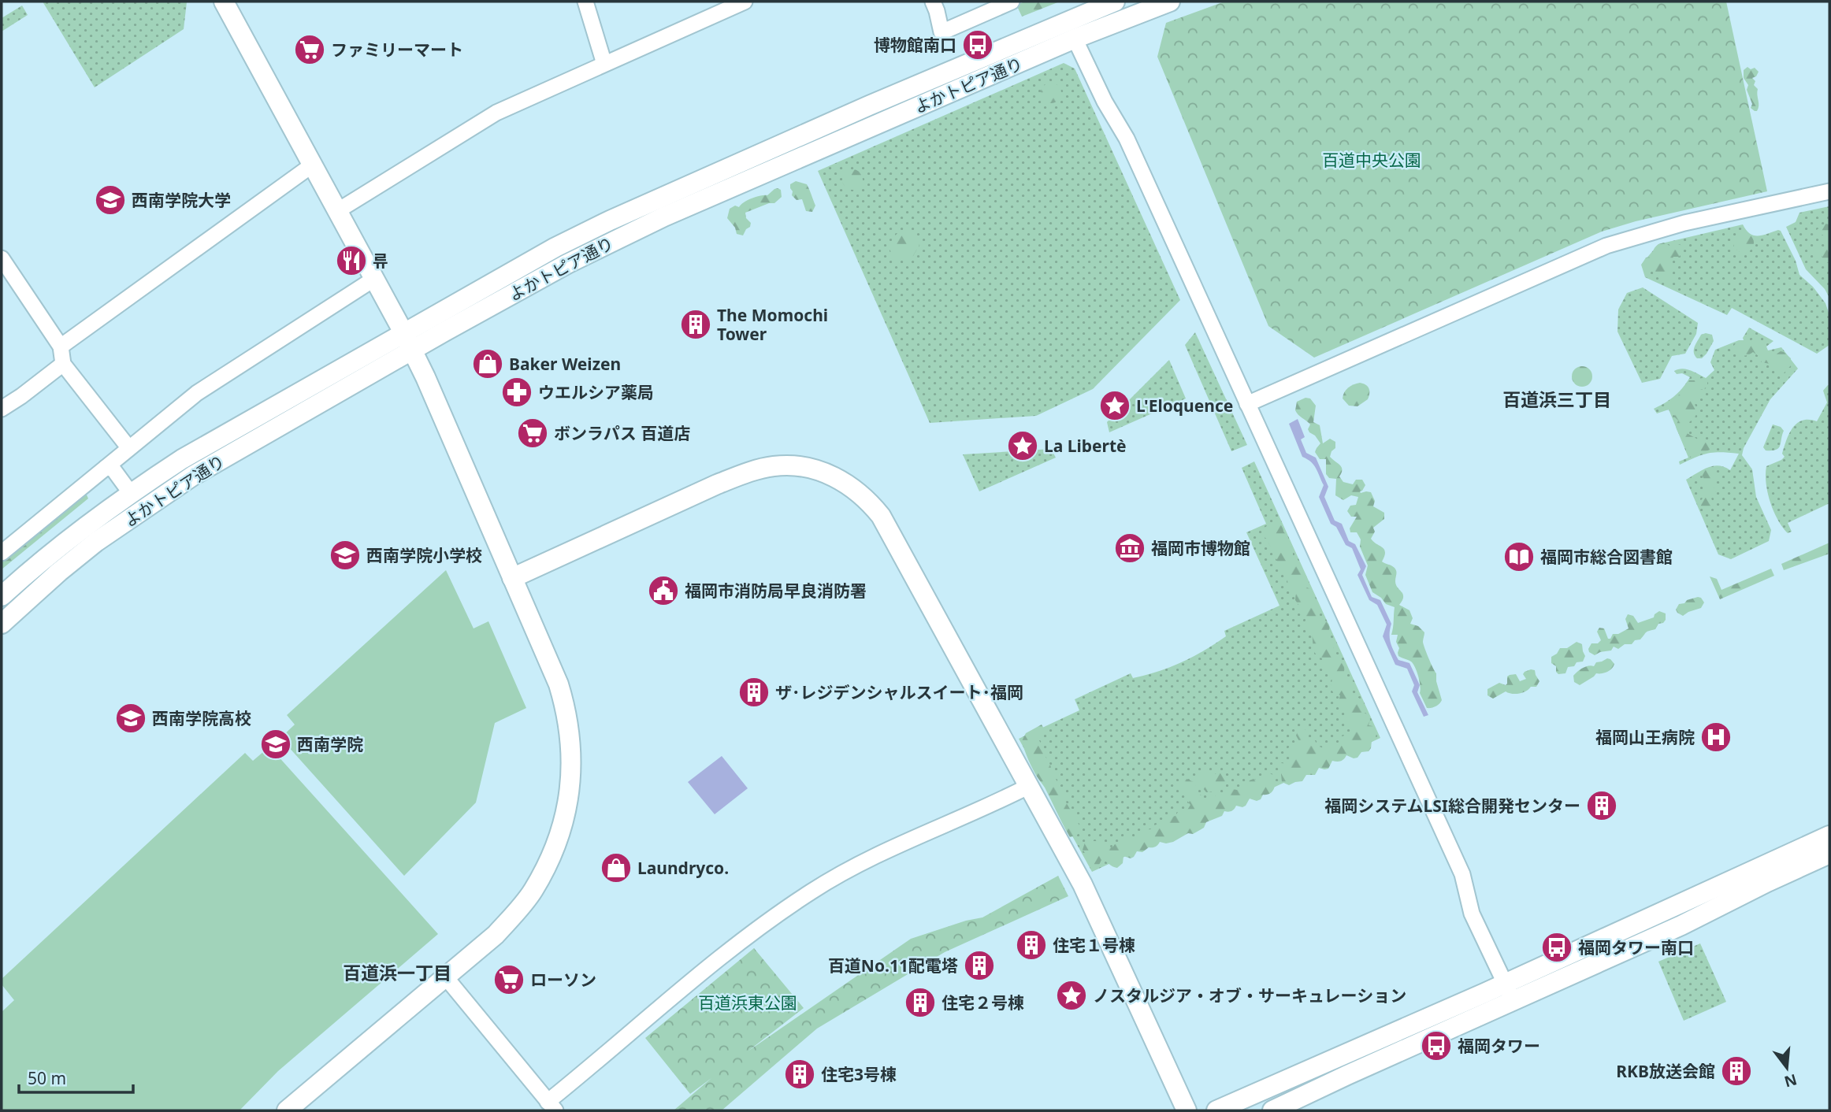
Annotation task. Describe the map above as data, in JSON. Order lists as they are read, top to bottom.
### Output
{
  "streets": {
    "street": ["よかトピア通り"]
  },
  "districts": ["百道浜三丁目", "百道浜一丁目"],
  "parks": ["百道中央公園", "百道浜東公園"],
  "places": {
    "bus stop": ["博物館南口", "福岡タワー南口", "福岡タワー"],
    "supermarket": ["ファミリーマート", "ボンラパス 百道店", "ローソン"],
    "school or university": [
      "西南学院大学",
      "西南学院小学校",
      "西南学院高校",
      "西南学院"
    ],
    "restaurant": ["류"],
    "building": [
      "The Momochi Tower",
      "ザ･レジデンシャルスイート･福岡",
      "福岡システムLSI総合開発センター",
      "住宅１号棟",
      "百道No.11配電塔",
      "住宅２号棟",
      "RKB放送会館",
      "住宅3号棟"
    ],
    "shop": ["Baker Weizen", "Laundryco."],
    "pharmacy": ["ウエルシア薬局"],
    "place": ["L'Eloquence", "La Libertè", "ノスタルジア・オブ・サーキュレーション"],
    "museum": ["福岡市博物館"],
    "library": ["福岡市総合図書館"],
    "public building": ["福岡市消防局早良消防署"],
    "hospital": ["福岡山王病院"]
  },
  "scale_bar": "50 m",
  "north": "bottom"
}
